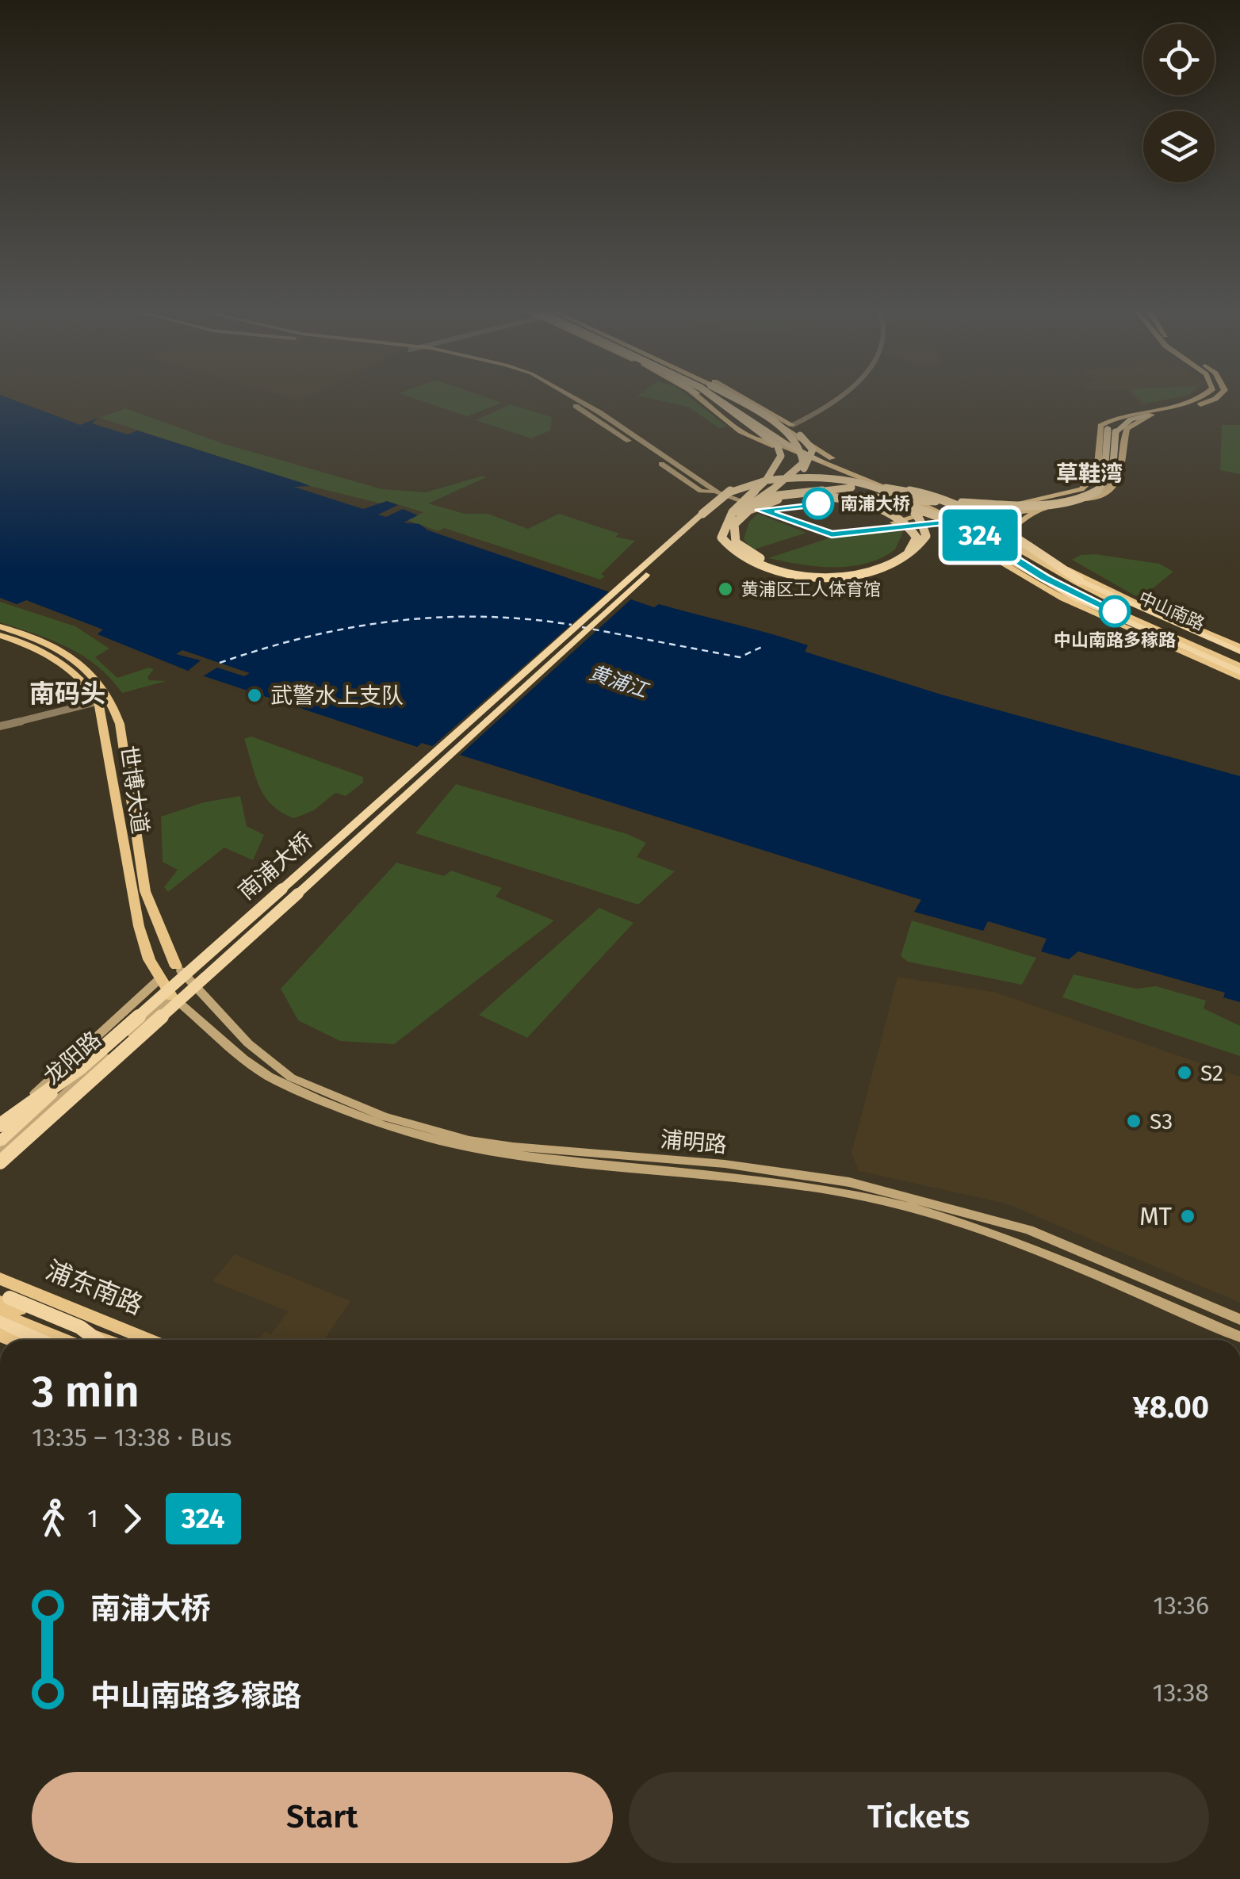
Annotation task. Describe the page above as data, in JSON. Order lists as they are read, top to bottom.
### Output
{
  "streets": {
    "highway": ["南浦大桥"],
    "main road": [
      "中山南路",
      "世博大道",
      "龙阳路",
      "浦明路",
      "浦东南路"
    ]
  },
  "crossings": [
    ["世博大道", "龙阳路"],
    ["世博大道", "浦明路"],
    ["龙阳路", "浦明路"]
  ],
  "districts": ["草鞋湾", "南码头"],
  "water": ["黄浦江"],
  "places": [
    "南浦大桥",
    "黄浦区工人体育馆",
    "中山南路多稼路",
    "武警水上支队",
    "S2",
    "S3",
    "MT"
  ],
  "lines": ["bus line 324"],
  "page": {
    "on_map": "324",
    "heading": ["3 min", "13:35 – 13:38 · Bus", "¥8.00"],
    "legs": ["1", "324"],
    "list": [
      {
        "name": "南浦大桥",
        "value": "13:36"
      },
      {
        "name": "中山南路多稼路",
        "value": "13:38"
      }
    ],
    "buttons": ["Start", "Tickets"]
  }
}
